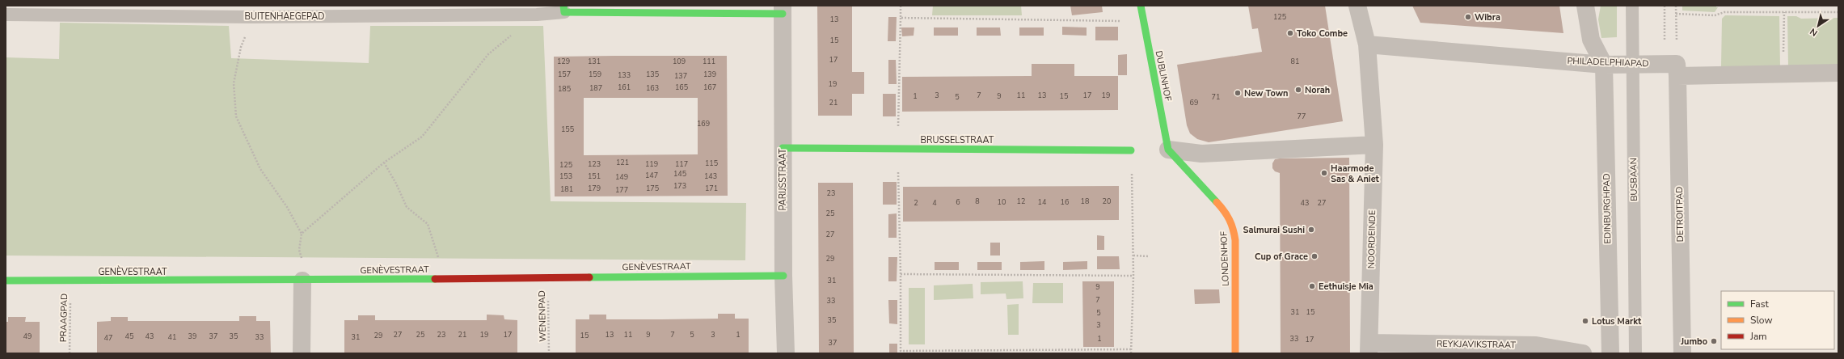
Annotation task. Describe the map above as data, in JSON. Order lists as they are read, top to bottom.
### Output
{
  "streets": {
    "street": [
      "PHILADELPHIAPAD",
      "DUBLINHOF",
      "BRUSSELSTRAAT",
      "PARIJSSTRAAT",
      "EDINBURGHPAD",
      "DETROITPAD",
      "NOORDEINDE",
      "LONDENHOF",
      "GENÈVESTRAAT",
      "REYKJAVIKSTRAAT"
    ],
    "lane": ["BUITENHAEGEPAD", "BUSBAAN"],
    "path": ["WENENPAD", "PRAAGPAD"]
  },
  "crossings": [
    ["PHILADELPHIAPAD", "BUSBAAN"],
    ["PHILADELPHIAPAD", "EDINBURGHPAD"],
    ["PHILADELPHIAPAD", "DETROITPAD"],
    ["PHILADELPHIAPAD", "NOORDEINDE"],
    ["DUBLINHOF", "LONDENHOF"],
    ["BRUSSELSTRAAT", "PARIJSSTRAAT"],
    ["PARIJSSTRAAT", "GENÈVESTRAAT"],
    ["NOORDEINDE", "REYKJAVIKSTRAAT"],
    ["GENÈVESTRAAT", "WENENPAD"],
    ["GENÈVESTRAAT", "PRAAGPAD"]
  ],
  "places": [
    "Wibra",
    "Toko Combe",
    "Norah",
    "New Town",
    "Haarmode Sas & Aniet",
    "Salmurai Sushi",
    "Cup of Grace",
    "Eethuisje Mia",
    "Lotus Markt",
    "Jumbo"
  ],
  "house_numbers": [
    "125",
    "13",
    "15",
    "17",
    "129",
    "131",
    "109",
    "111",
    "81",
    "157",
    "159",
    "135",
    "139",
    "133",
    "137",
    "19",
    "161",
    "165",
    "167",
    "187",
    "163",
    "185",
    "3",
    "7",
    "11",
    "13",
    "17",
    "19",
    "1",
    "9",
    "15",
    "5",
    "71",
    "21",
    "69",
    "77",
    "169",
    "155",
    "121",
    "115",
    "123",
    "119",
    "117",
    "125",
    "145",
    "147",
    "153",
    "151",
    "143",
    "149",
    "173",
    "179",
    "175",
    "171",
    "181",
    "177",
    "23",
    "8",
    "12",
    "18",
    "20",
    "6",
    "10",
    "14",
    "16",
    "2",
    "4",
    "43",
    "27",
    "25",
    "27",
    "29",
    "31",
    "9",
    "7",
    "33",
    "31",
    "15",
    "5",
    "35",
    "3",
    "27",
    "25",
    "23",
    "21",
    "19",
    "17",
    "13",
    "11",
    "9",
    "7",
    "5",
    "3",
    "1",
    "29",
    "15",
    "49",
    "45",
    "43",
    "39",
    "37",
    "35",
    "41",
    "33",
    "31",
    "47",
    "1",
    "33",
    "17",
    "37"
  ],
  "legend": ["Fast", "Slow", "Jam"],
  "north": "bottom left"
}
